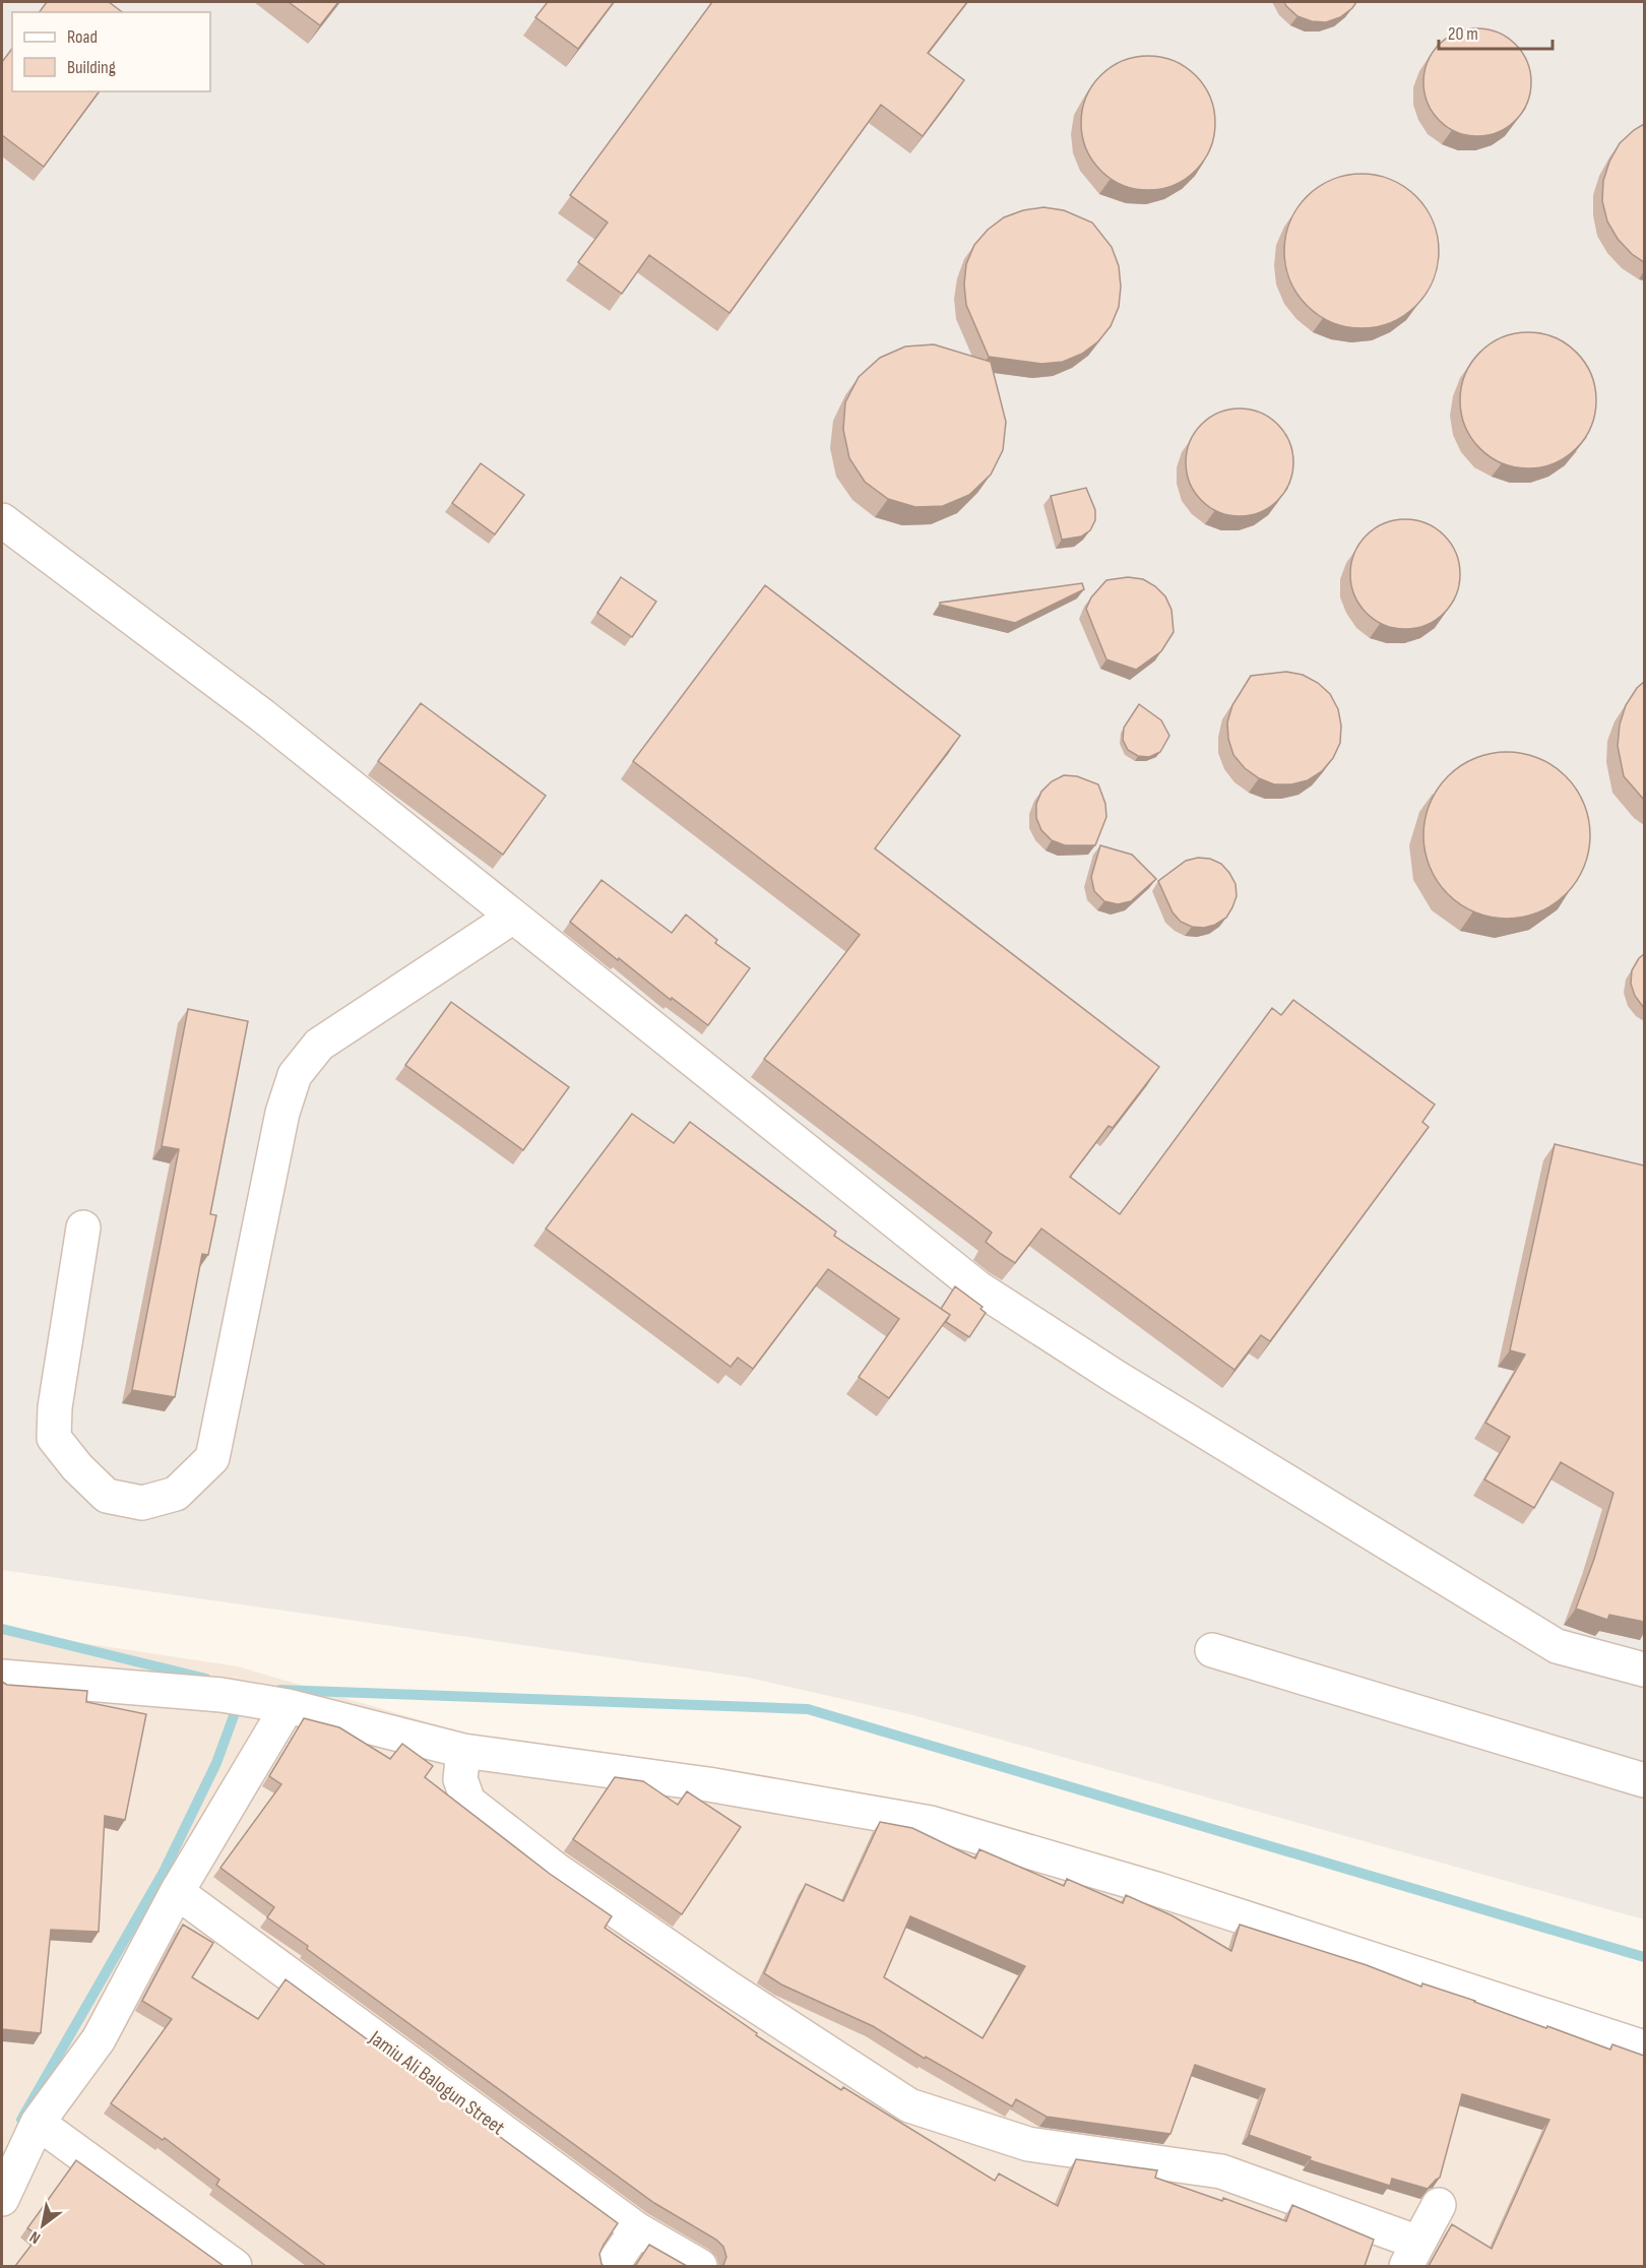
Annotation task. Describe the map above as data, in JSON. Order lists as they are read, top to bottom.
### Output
{
  "streets": {
    "street": ["Jamiu Ali Balogun Street"]
  },
  "legend": ["Road", "Building"],
  "scale_bar": "20 m",
  "north": "bottom left"
}
